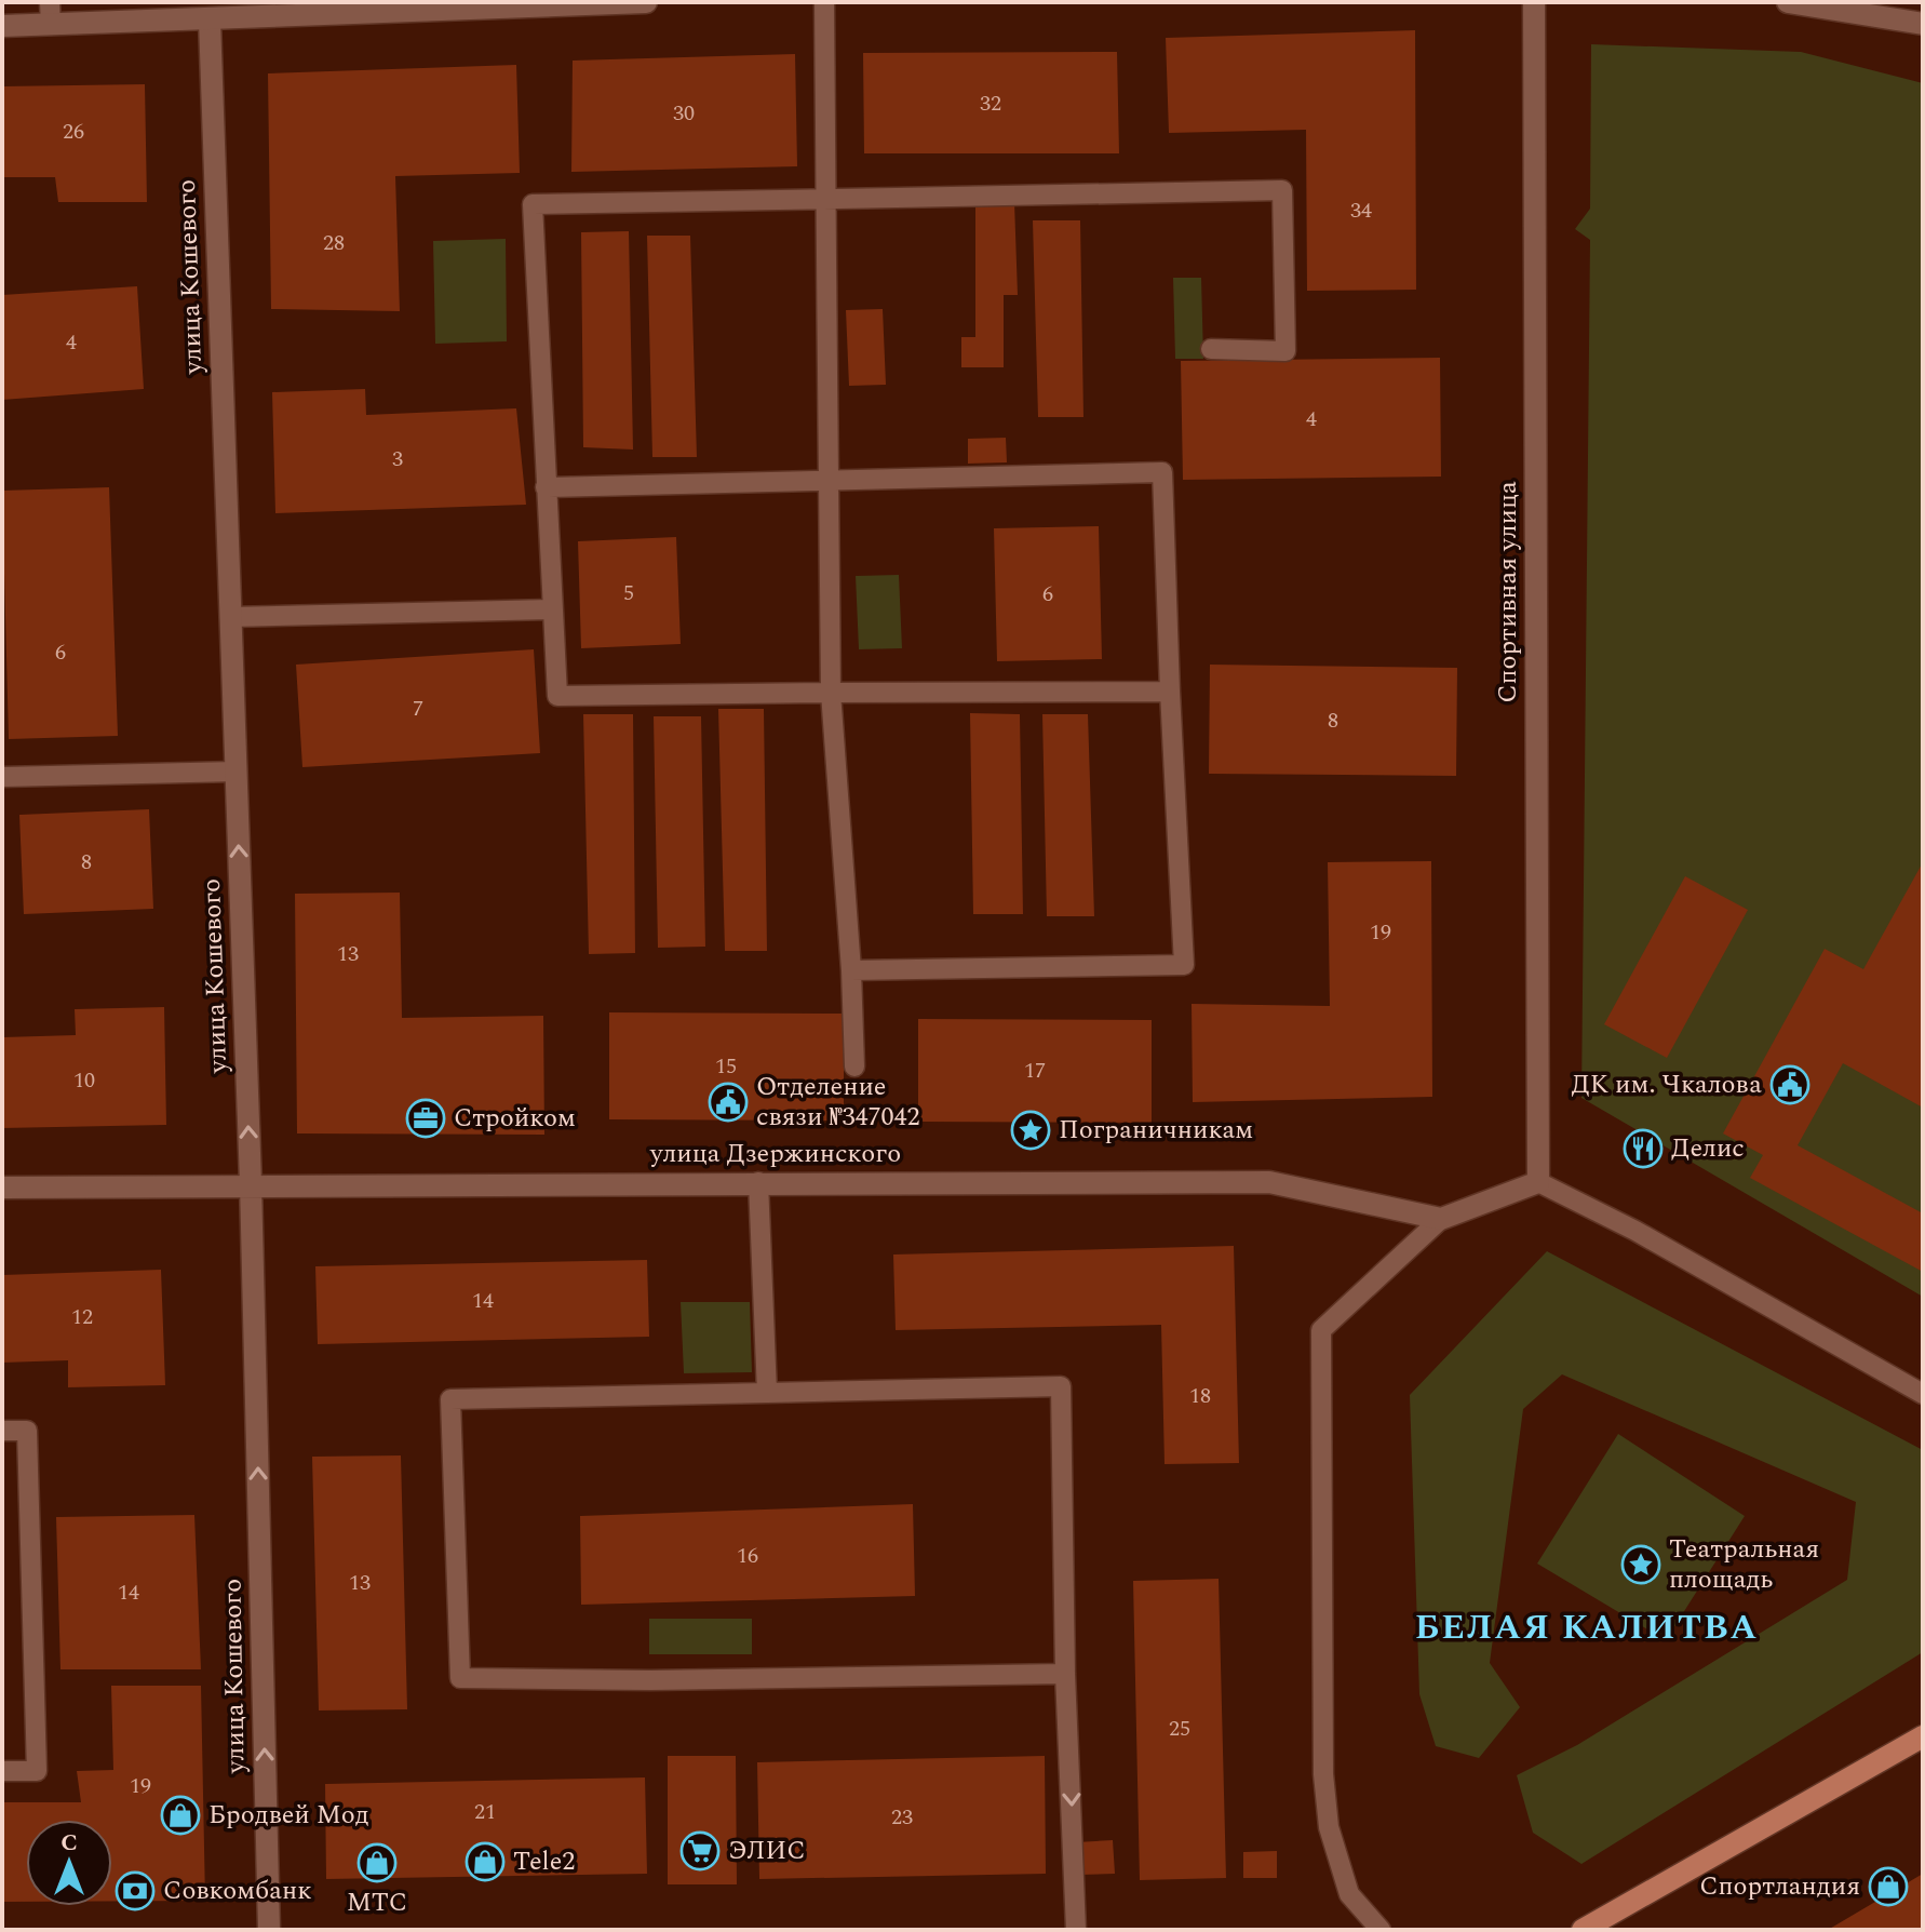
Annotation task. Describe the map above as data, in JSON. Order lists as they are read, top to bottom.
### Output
{
  "streets": {
    "street": ["улица Кошевого", "Спортивная улица", "улица Дзержинского"]
  },
  "crossings": [
    ["улица Кошевого", "улица Дзержинского"]
  ],
  "one_way": ["улица Кошевого"],
  "districts": ["БЕЛАЯ КАЛИТВА"],
  "places": {
    "public building": ["ДК им. Чкалова", "Отделение связи №347042"],
    "office": ["Стройком"],
    "place": ["Пограничникам", "Театральная площадь"],
    "restaurant": ["Делис"],
    "shop": [
      "Бродвей Мод",
      "Tele2",
      "МТС",
      "Спортландия"
    ],
    "supermarket": ["ЭЛИС"],
    "bank": ["Совкомбанк"]
  },
  "house_numbers": [
    "32",
    "30",
    "26",
    "34",
    "28",
    "4",
    "4",
    "3",
    "5",
    "6",
    "6",
    "7",
    "8",
    "8",
    "19",
    "13",
    "15",
    "17",
    "10",
    "14",
    "12",
    "18",
    "16",
    "13",
    "14",
    "25",
    "19",
    "21",
    "23"
  ],
  "north": "top"
}
